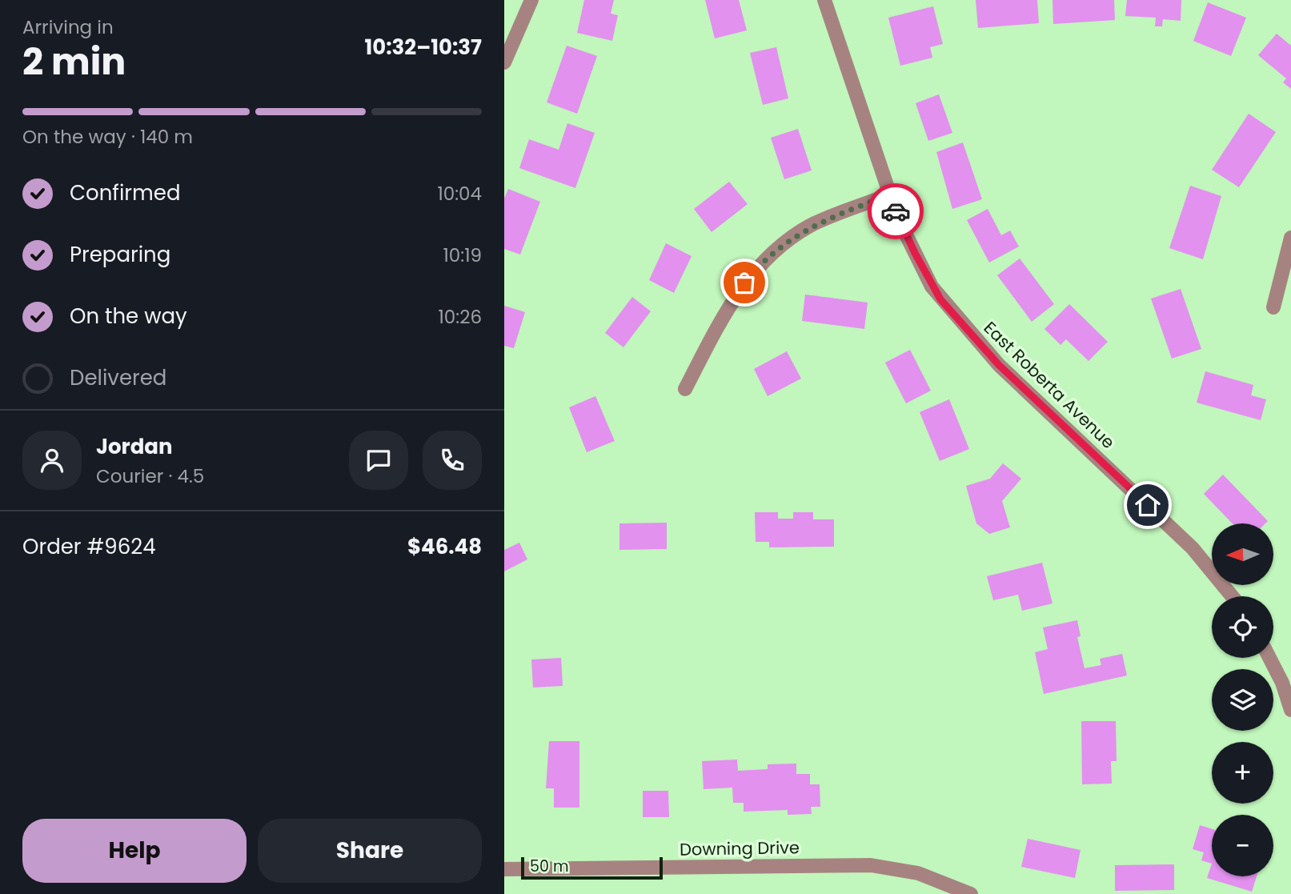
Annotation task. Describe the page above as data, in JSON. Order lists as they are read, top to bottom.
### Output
{
  "streets": {
    "street": ["East Roberta Avenue", "Downing Drive"]
  },
  "scale_bar": "50 m",
  "north": "left",
  "page": {
    "heading": ["2 min", "Arriving in", "10:32–10:37"],
    "panel": [
      "Jordan",
      "Courier · 4.5",
      "Order #9624",
      "$46.48"
    ],
    "bar": "On the way · 140 m",
    "list": [
      ["Confirmed", "10:04"],
      ["Preparing", "10:19"],
      ["On the way", "10:26"],
      "Delivered"
    ],
    "map_buttons": ["+", "−"],
    "buttons": ["Help", "Share"],
    "scale": "50 m"
  }
}
